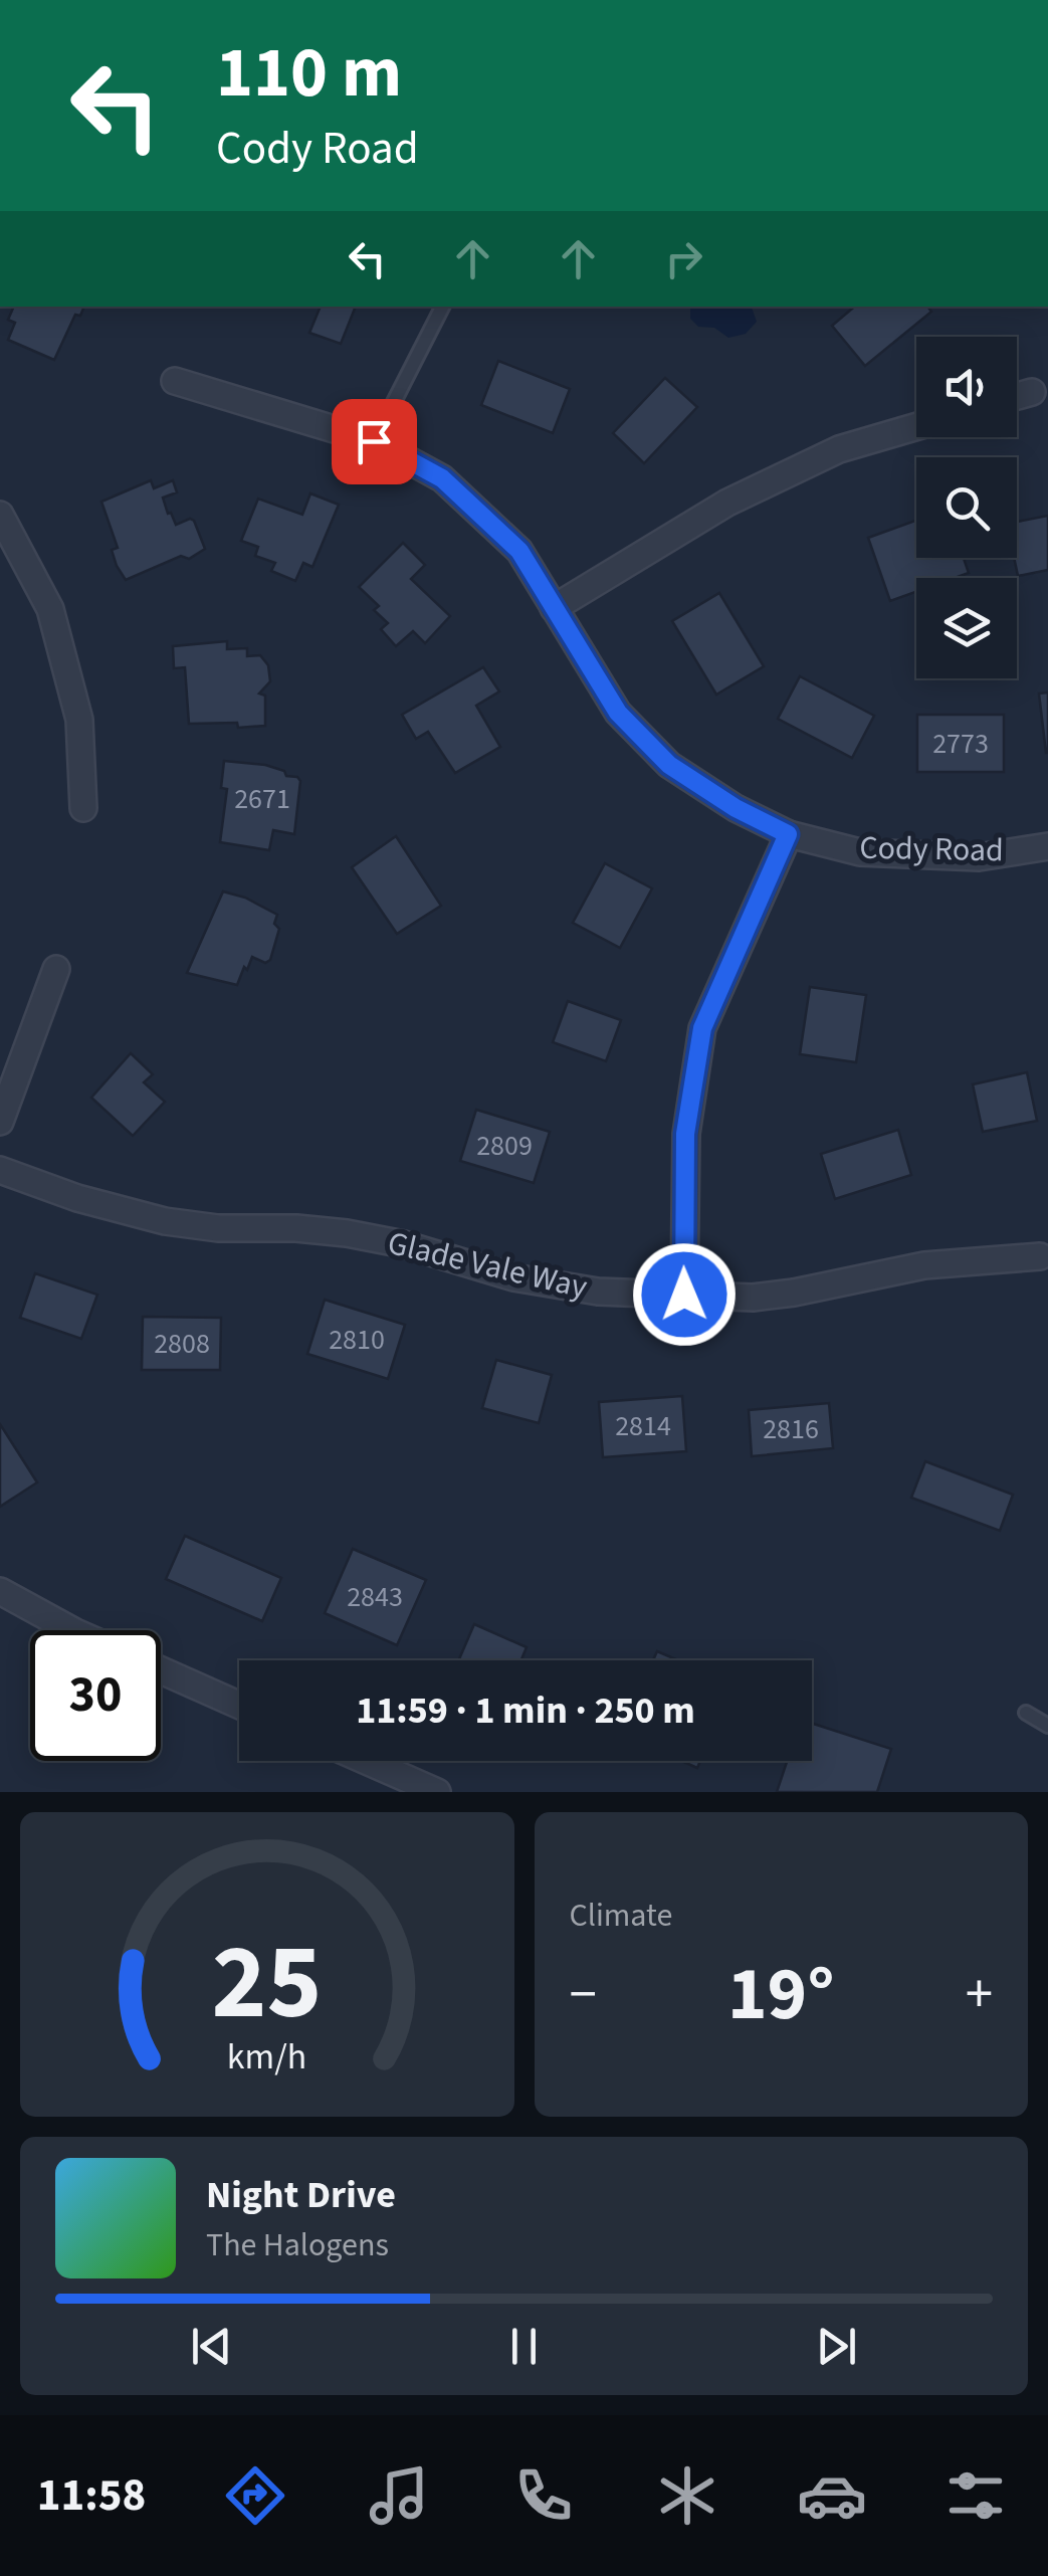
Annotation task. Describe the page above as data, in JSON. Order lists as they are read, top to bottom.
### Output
{
  "streets": {
    "street": ["Cody Road", "Glade Vale Way"]
  },
  "house_numbers": [
    "2773",
    "2671",
    "2809",
    "2810",
    "2808",
    "2814",
    "2816",
    "2843"
  ],
  "page": {
    "turn": ["110 m", "Cody Road"],
    "limit": "30",
    "trip": "11:59 · 1 min · 250 m",
    "tile": "Climate",
    "heat": ["−", "19°", "+"],
    "song": ["Night Drive", "The Halogens"],
    "tabs": "11:58",
    "gauge": ["25", "km/h"]
  }
}
